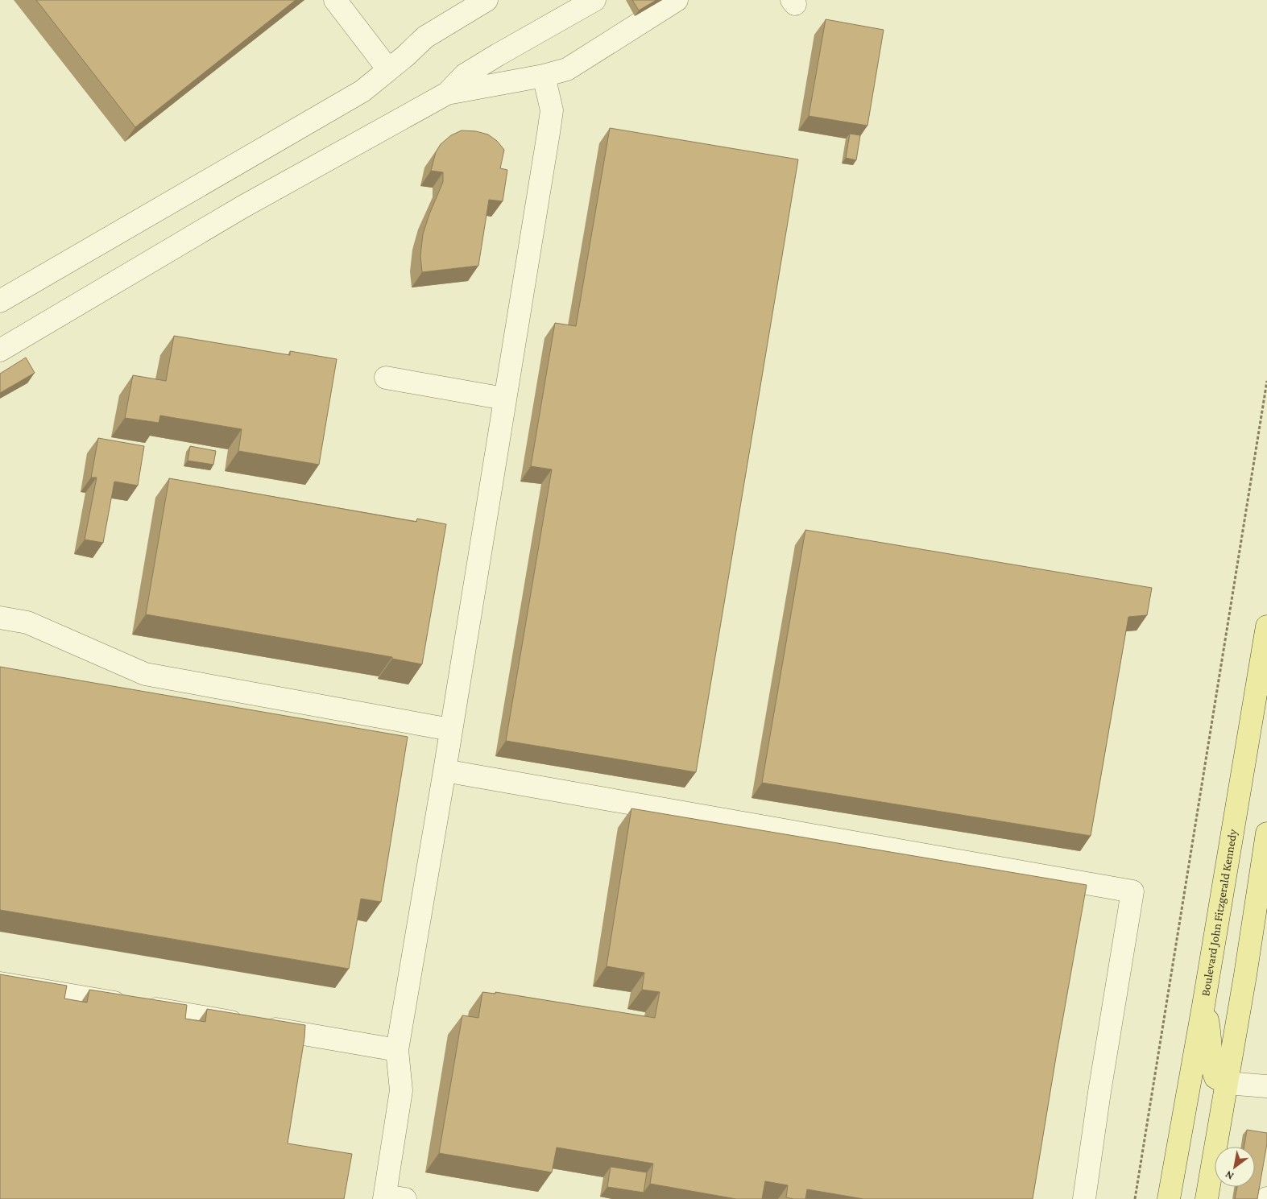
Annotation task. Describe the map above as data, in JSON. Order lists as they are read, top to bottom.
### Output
{
  "streets": {
    "main road": ["Boulevard John Fitzgerald Kennedy"]
  },
  "north": "bottom left"
}
